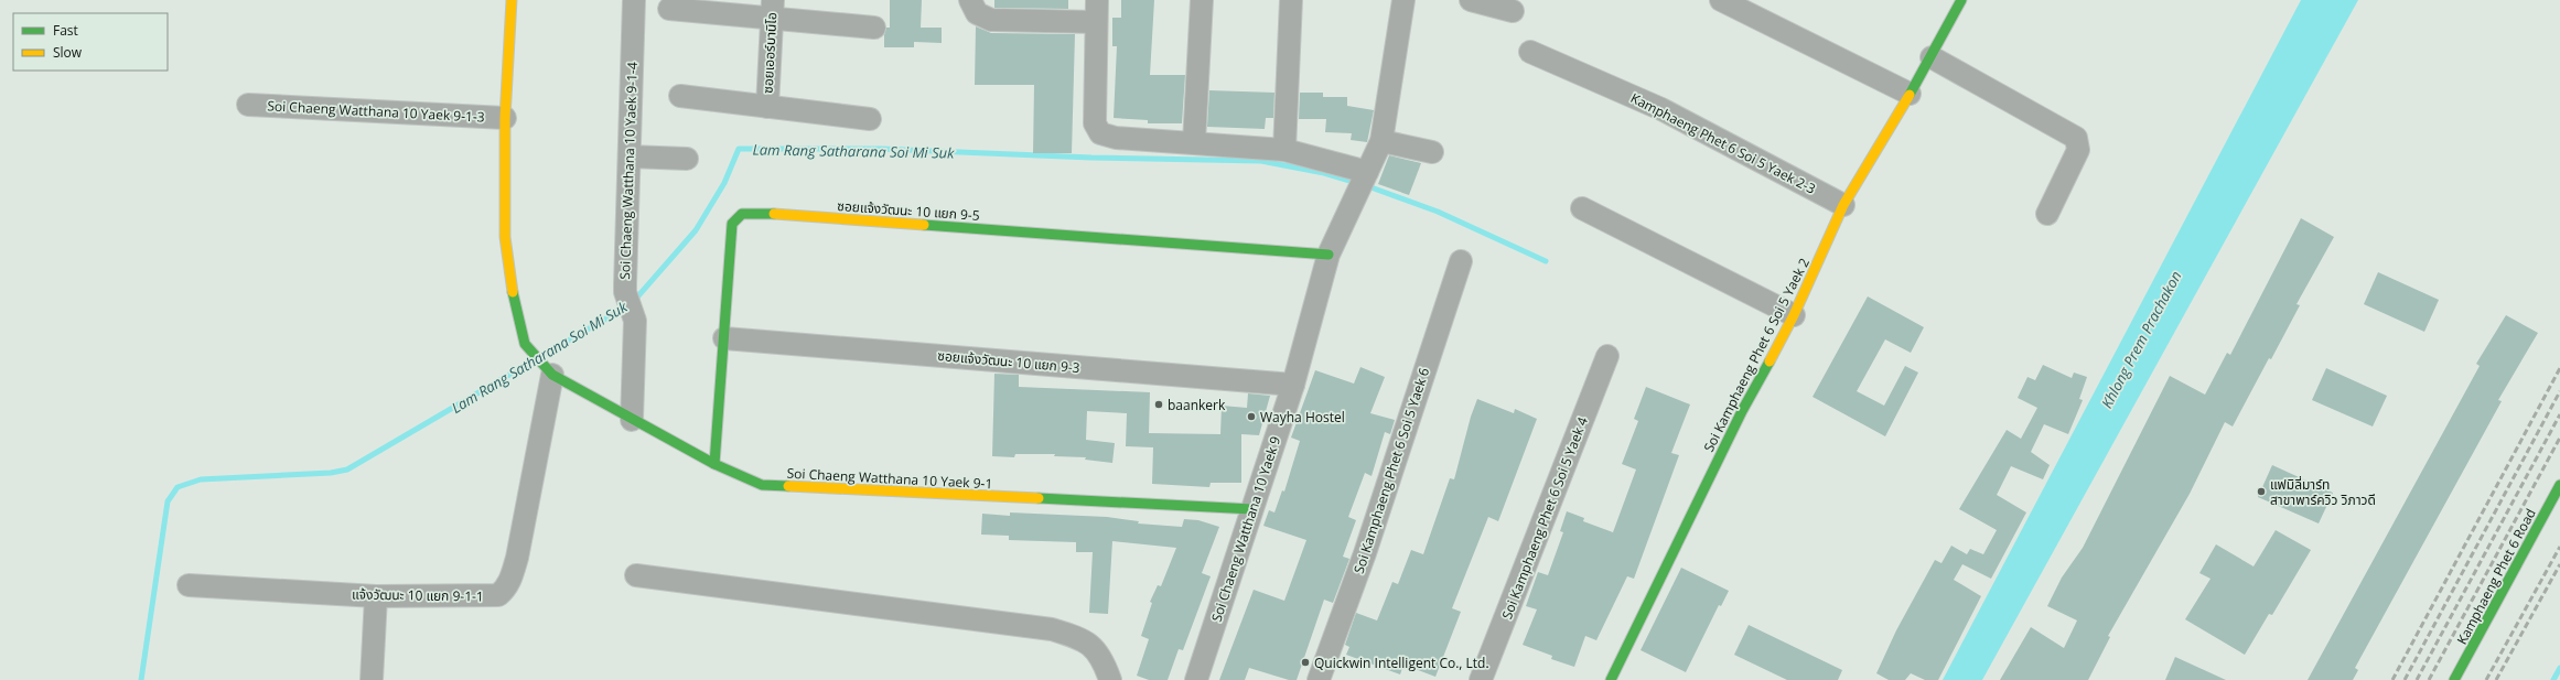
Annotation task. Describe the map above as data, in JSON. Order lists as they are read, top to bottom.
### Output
{
  "streets": {
    "street": [
      "ซอยเออร์บานิโอ",
      "Soi Chaeng Watthana 10 Yaek 9-1-3",
      "Kamphaeng Phet 6 Soi 5 Yaek 2-3",
      "Soi Chaeng Watthana 10 Yaek 9-1-4",
      "ซอยแจ้งวัฒนะ 10 แยก 9-5",
      "Soi Kamphaeng Phet 6 Soi 5 Yaek 2",
      "ซอยแจ้งวัฒนะ 10 แยก 9-3",
      "Soi Kamphaeng Phet 6 Soi 5 Yaek 6",
      "Soi Chaeng Watthana 10 Yaek 9-1",
      "Soi Kamphaeng Phet 6 Soi 5 Yaek 4",
      "Soi Chaeng Watthana 10 Yaek 9",
      "Kamphaeng Phet 6 Road",
      "แจ้งวัฒนะ 10 แยก 9-1-1"
    ]
  },
  "crossings": [
    ["Soi Chaeng Watthana 10 Yaek 9-1-3", "Soi Chaeng Watthana 10 Yaek 9-1"],
    ["Kamphaeng Phet 6 Soi 5 Yaek 2-3", "Soi Kamphaeng Phet 6 Soi 5 Yaek 2"],
    ["Soi Chaeng Watthana 10 Yaek 9-1-4", "Soi Chaeng Watthana 10 Yaek 9-1"],
    ["ซอยแจ้งวัฒนะ 10 แยก 9-5", "ซอยแจ้งวัฒนะ 10 แยก 9-3"],
    ["ซอยแจ้งวัฒนะ 10 แยก 9-5", "Soi Chaeng Watthana 10 Yaek 9-1"],
    ["ซอยแจ้งวัฒนะ 10 แยก 9-5", "Soi Chaeng Watthana 10 Yaek 9"],
    ["ซอยแจ้งวัฒนะ 10 แยก 9-3", "Soi Chaeng Watthana 10 Yaek 9"],
    ["Soi Chaeng Watthana 10 Yaek 9-1", "Soi Chaeng Watthana 10 Yaek 9"],
    ["Soi Chaeng Watthana 10 Yaek 9-1", "แจ้งวัฒนะ 10 แยก 9-1-1"]
  ],
  "water": ["Lam Rang Satharana Soi Mi Suk", "Khlong Prem Prachakon"],
  "places": [
    "baankerk",
    "Wayha Hostel",
    "แฟมิลี่มาร์ท สาขาพาร์ควิว วิภาวดี",
    "Quickwin Intelligent Co., Ltd."
  ],
  "legend": ["Fast", "Slow"]
}
